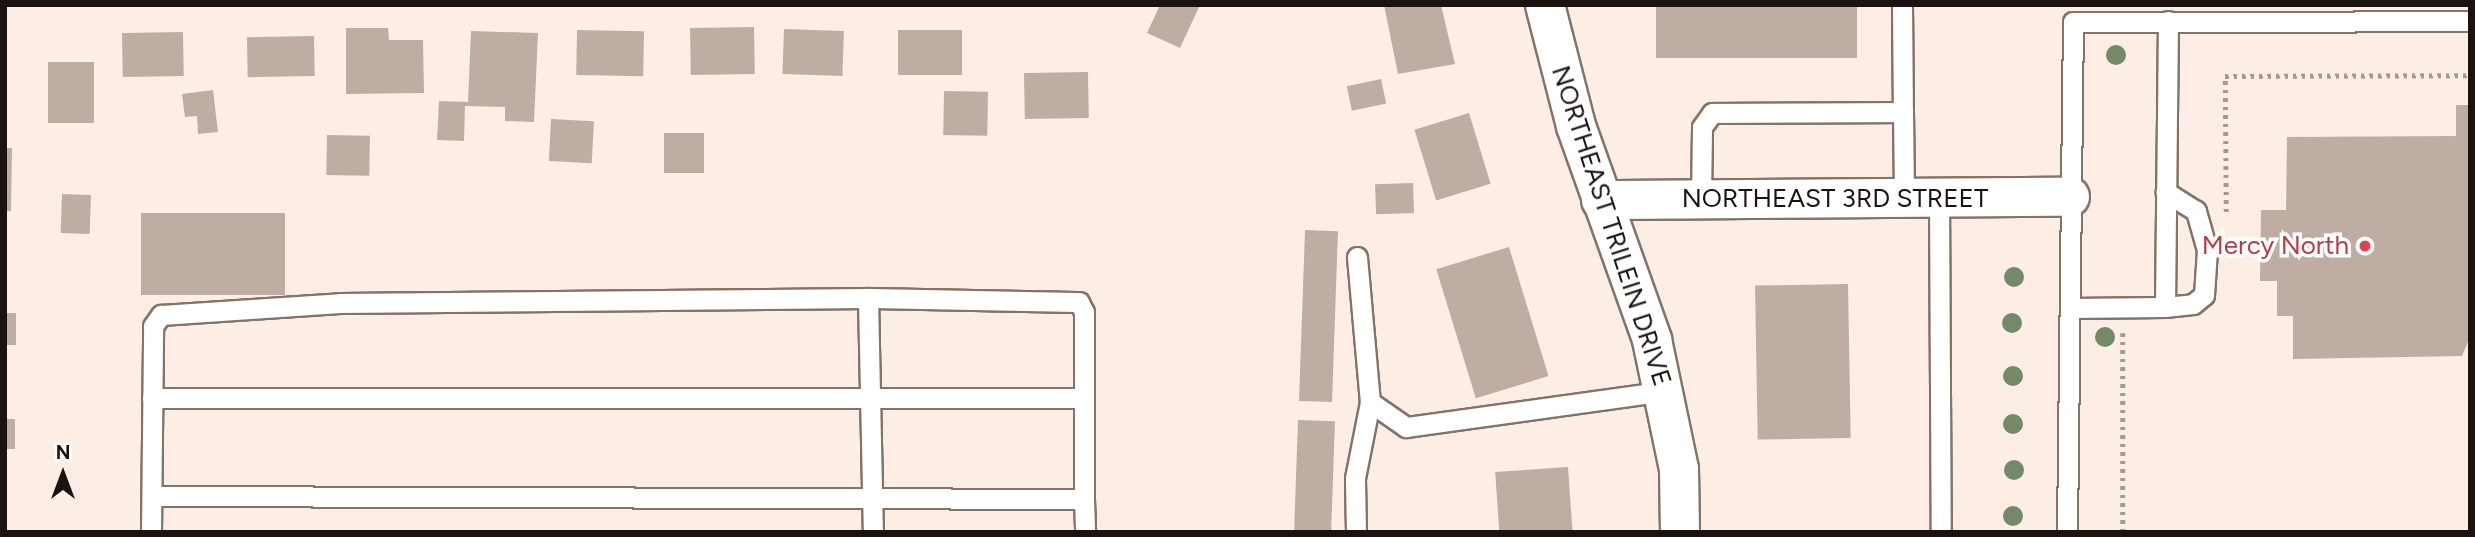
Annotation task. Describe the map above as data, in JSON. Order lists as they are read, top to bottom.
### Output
{
  "streets": {
    "street": ["NORTHEAST 3RD STREET", "NORTHEAST TRILEIN DRIVE"]
  },
  "crossings": [
    ["NORTHEAST 3RD STREET", "NORTHEAST TRILEIN DRIVE"]
  ],
  "places": ["Mercy North"],
  "north": "top"
}
